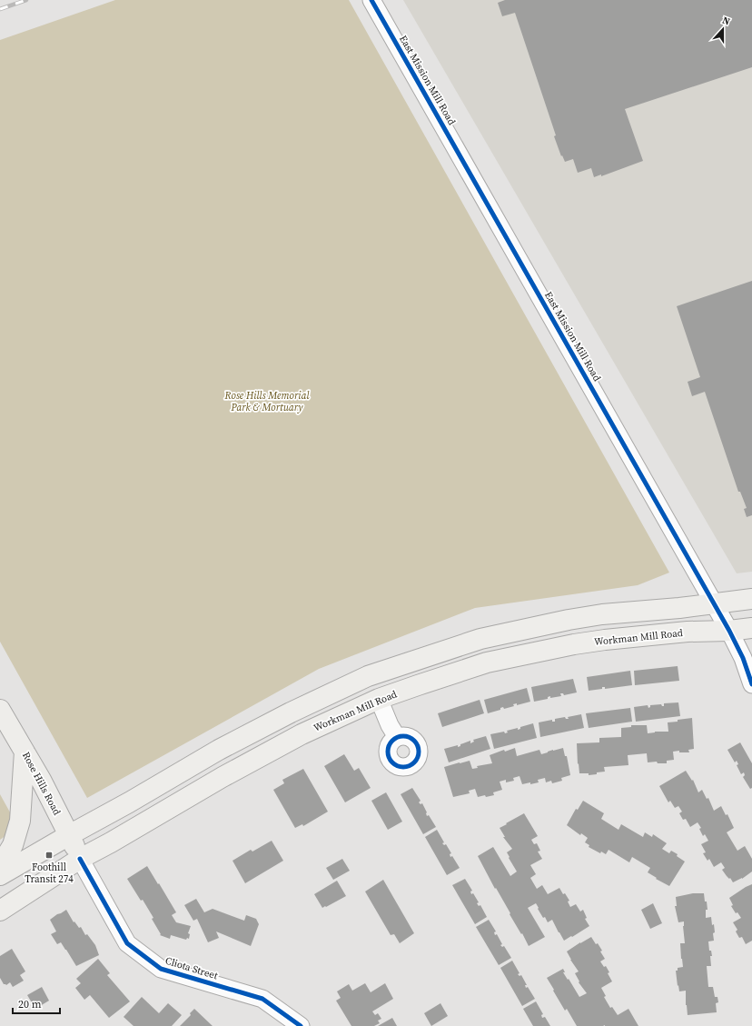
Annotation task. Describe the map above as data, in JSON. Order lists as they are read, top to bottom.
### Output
{
  "streets": {
    "main road": ["Workman Mill Road", "Rose Hills Road"],
    "street": ["East Mission Mill Road", "Cliota Street"]
  },
  "crossings": [
    ["East Mission Mill Road", "Workman Mill Road"],
    ["Workman Mill Road", "Rose Hills Road"],
    ["Workman Mill Road", "Cliota Street"],
    ["Rose Hills Road", "Cliota Street"]
  ],
  "parks": ["Rose Hills Memorial Park & Mortuary"],
  "places": {
    "transit": ["Foothill Transit 274"]
  },
  "scale_bar": "20 m",
  "north": "top"
}
